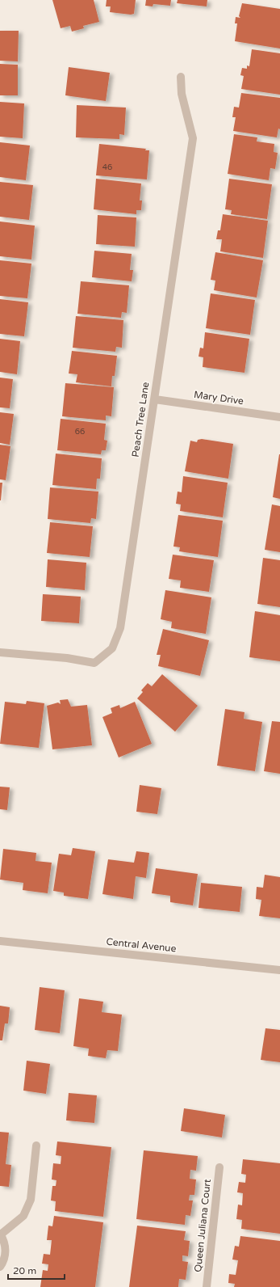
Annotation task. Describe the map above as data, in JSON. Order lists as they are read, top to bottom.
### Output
{
  "streets": {
    "street": [
      "Mary Drive",
      "Peach Tree Lane",
      "Central Avenue",
      "Queen Juliana Court"
    ]
  },
  "crossings": [
    ["Mary Drive", "Peach Tree Lane"]
  ],
  "house_numbers": ["46", "66"],
  "scale_bar": "20 m"
}
